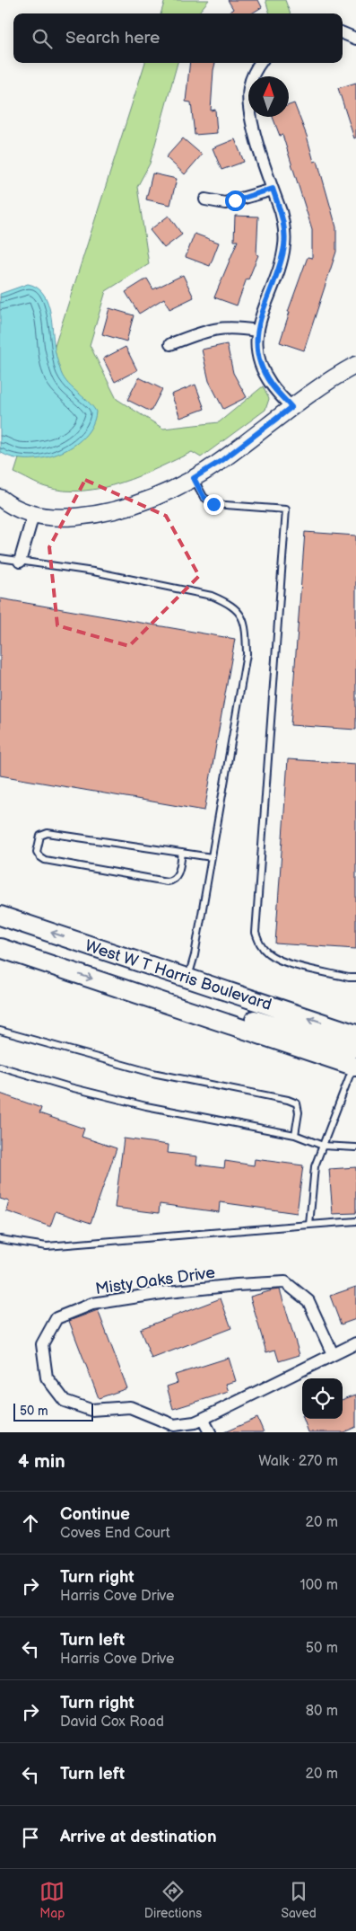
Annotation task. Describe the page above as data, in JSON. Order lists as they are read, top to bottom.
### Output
{
  "streets": {
    "main road": ["West W T Harris Boulevard"],
    "street": ["Misty Oaks Drive"]
  },
  "scale_bar": "50 m",
  "north": "top",
  "page": {
    "search": "Search here",
    "scale": "50 m",
    "heading": ["4 min", "Walk · 270 m"],
    "list": [
      ["Continue", "Coves End Court", "20 m"],
      ["Turn right", "Harris Cove Drive", "100 m"],
      ["Turn left", "Harris Cove Drive", "50 m"],
      ["Turn right", "David Cox Road", "80 m"],
      ["Turn left", "20 m"],
      "Arrive at destination"
    ],
    "nav": ["Map", "Directions", "Saved"]
  }
}
